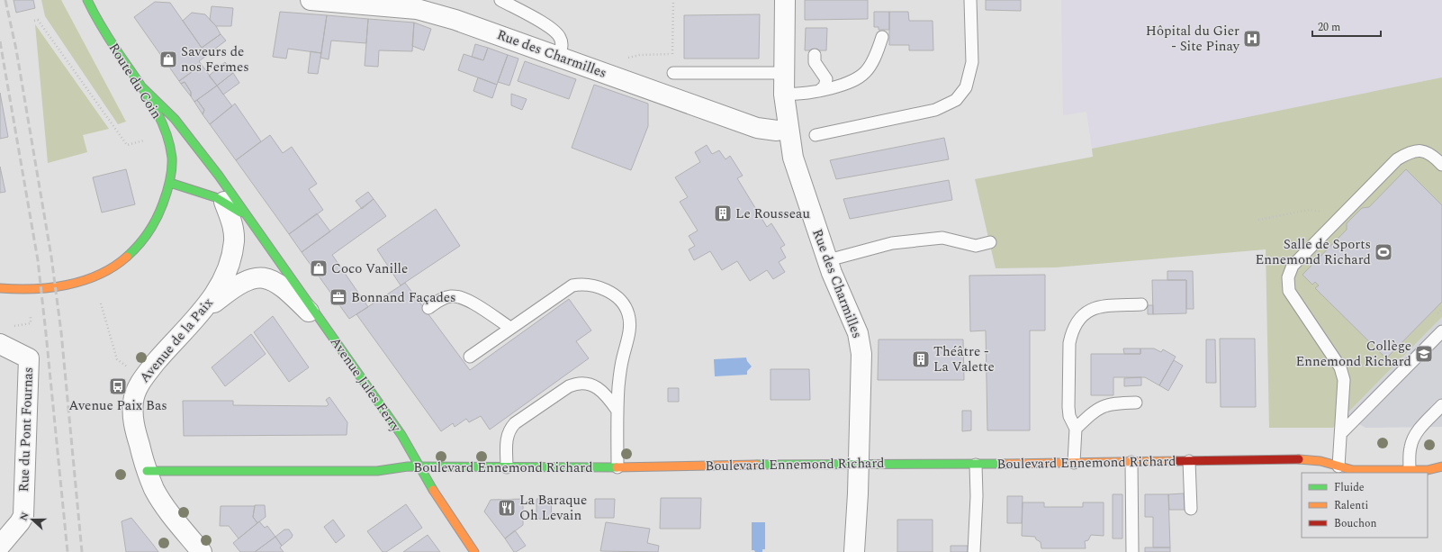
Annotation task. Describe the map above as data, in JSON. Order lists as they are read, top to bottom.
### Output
{
  "streets": {
    "street": [
      "Rue des Charmilles",
      "Route du Coin",
      "Avenue de la Paix",
      "Avenue Jules Ferry",
      "Rue du Pont Fournas",
      "Boulevard Ennemond Richard"
    ]
  },
  "crossings": [
    ["Rue des Charmilles", "Boulevard Ennemond Richard"],
    ["Route du Coin", "Avenue Jules Ferry"],
    ["Avenue de la Paix", "Avenue Jules Ferry"],
    ["Avenue de la Paix", "Boulevard Ennemond Richard"],
    ["Avenue Jules Ferry", "Boulevard Ennemond Richard"]
  ],
  "places": {
    "hospital": ["Hôpital du Gier - Site Pinay"],
    "shop": ["Saveurs de nos Fermes", "Coco Vanille"],
    "building": ["Le Rousseau", "Théâtre - La Valette"],
    "sports": ["Salle de Sports Ennemond Richard"],
    "office": ["Bonnand Façades"],
    "school or university": ["Collège Ennemond Richard"],
    "bus stop": ["Avenue Paix Bas"],
    "restaurant": ["La Baraque Oh Levain"]
  },
  "legend": ["Fluide", "Ralenti", "Bouchon"],
  "scale_bar": "20 m",
  "north": "left"
}
